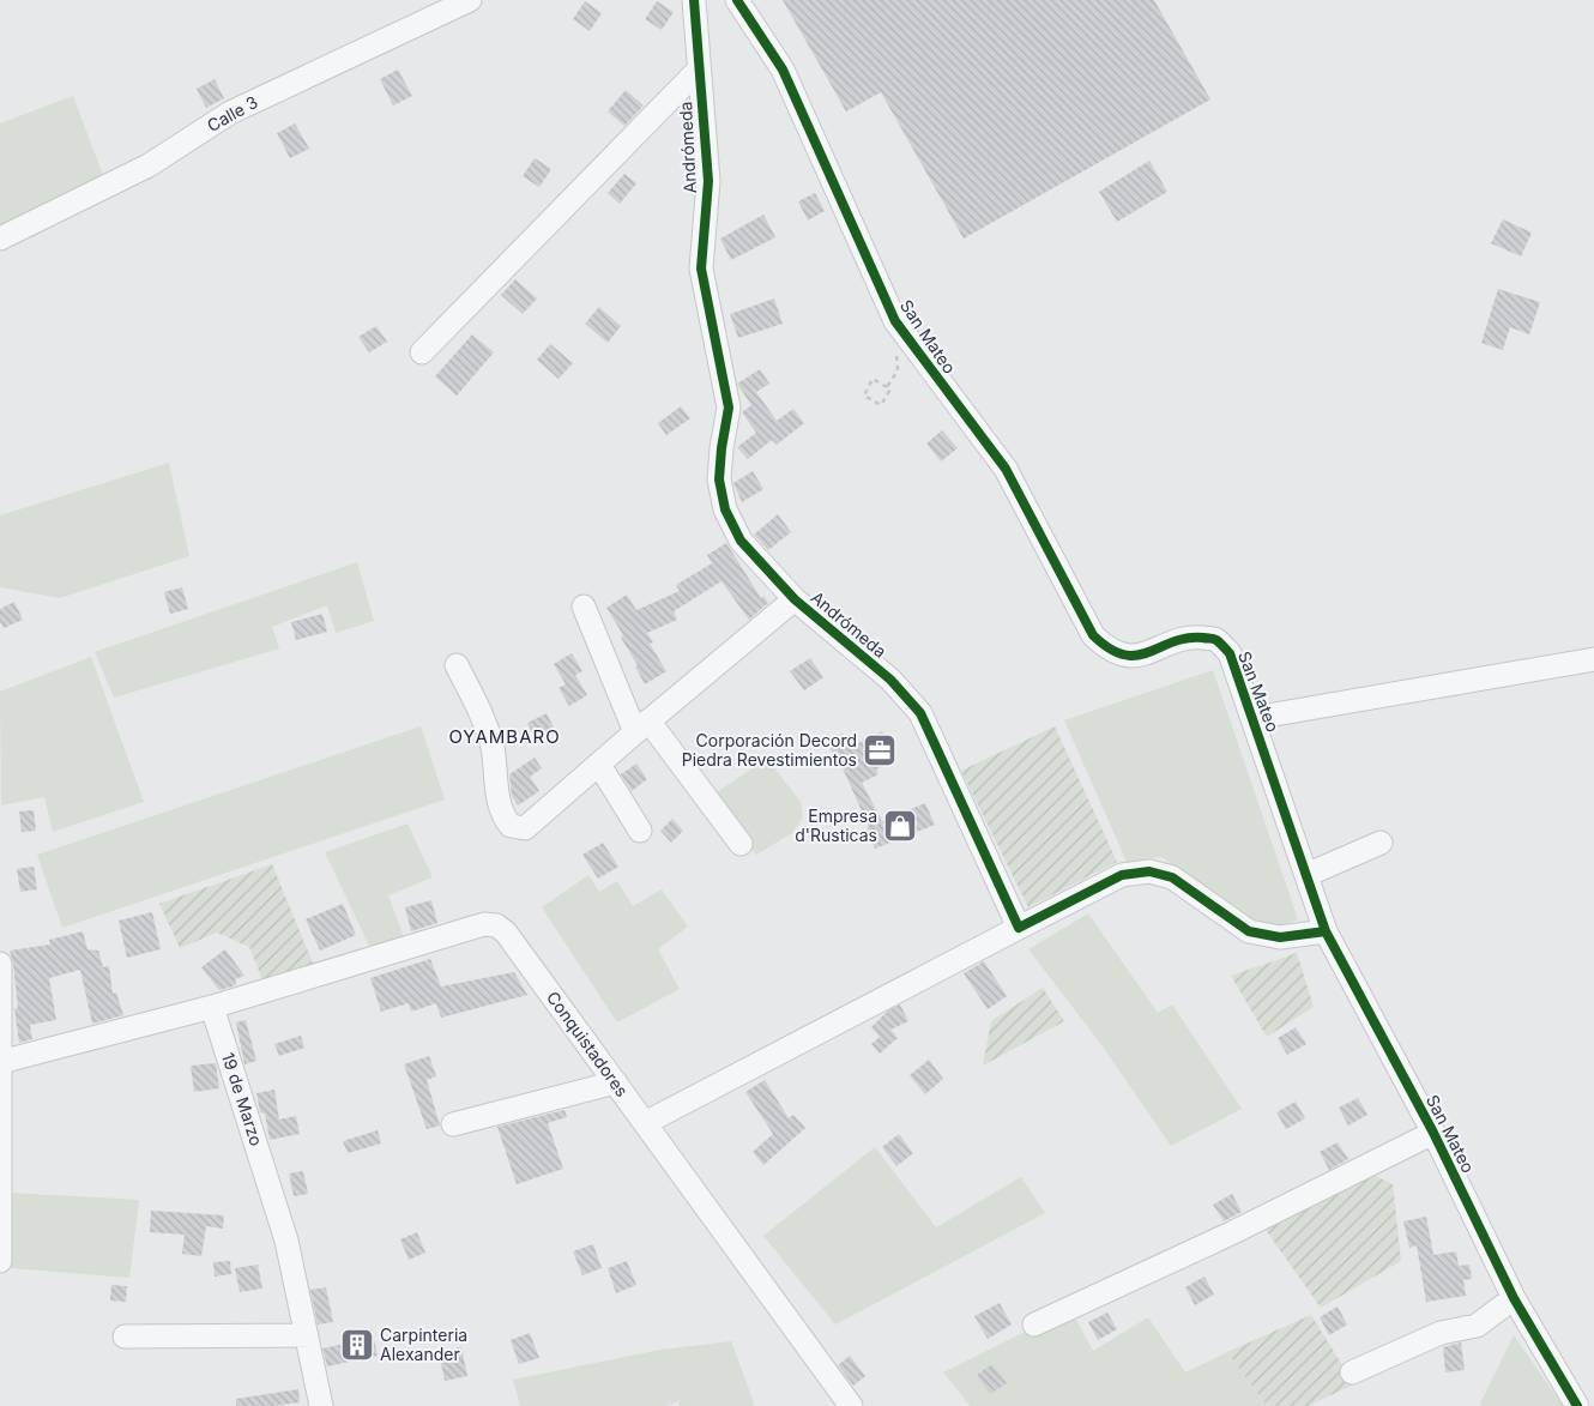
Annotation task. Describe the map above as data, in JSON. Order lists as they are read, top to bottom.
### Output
{
  "streets": {
    "street": [
      "Calle 3",
      "Andrómeda",
      "San Mateo",
      "Conquistadores",
      "19 de Marzo"
    ]
  },
  "crossings": [
    ["Conquistadores", "19 de Marzo"]
  ],
  "districts": ["OYAMBARO"],
  "places": {
    "office": ["Corporación Decord Piedra Revestimientos"],
    "shop": ["Empresa d'Rusticas"],
    "building": ["Carpinteria Alexander"]
  }
}
